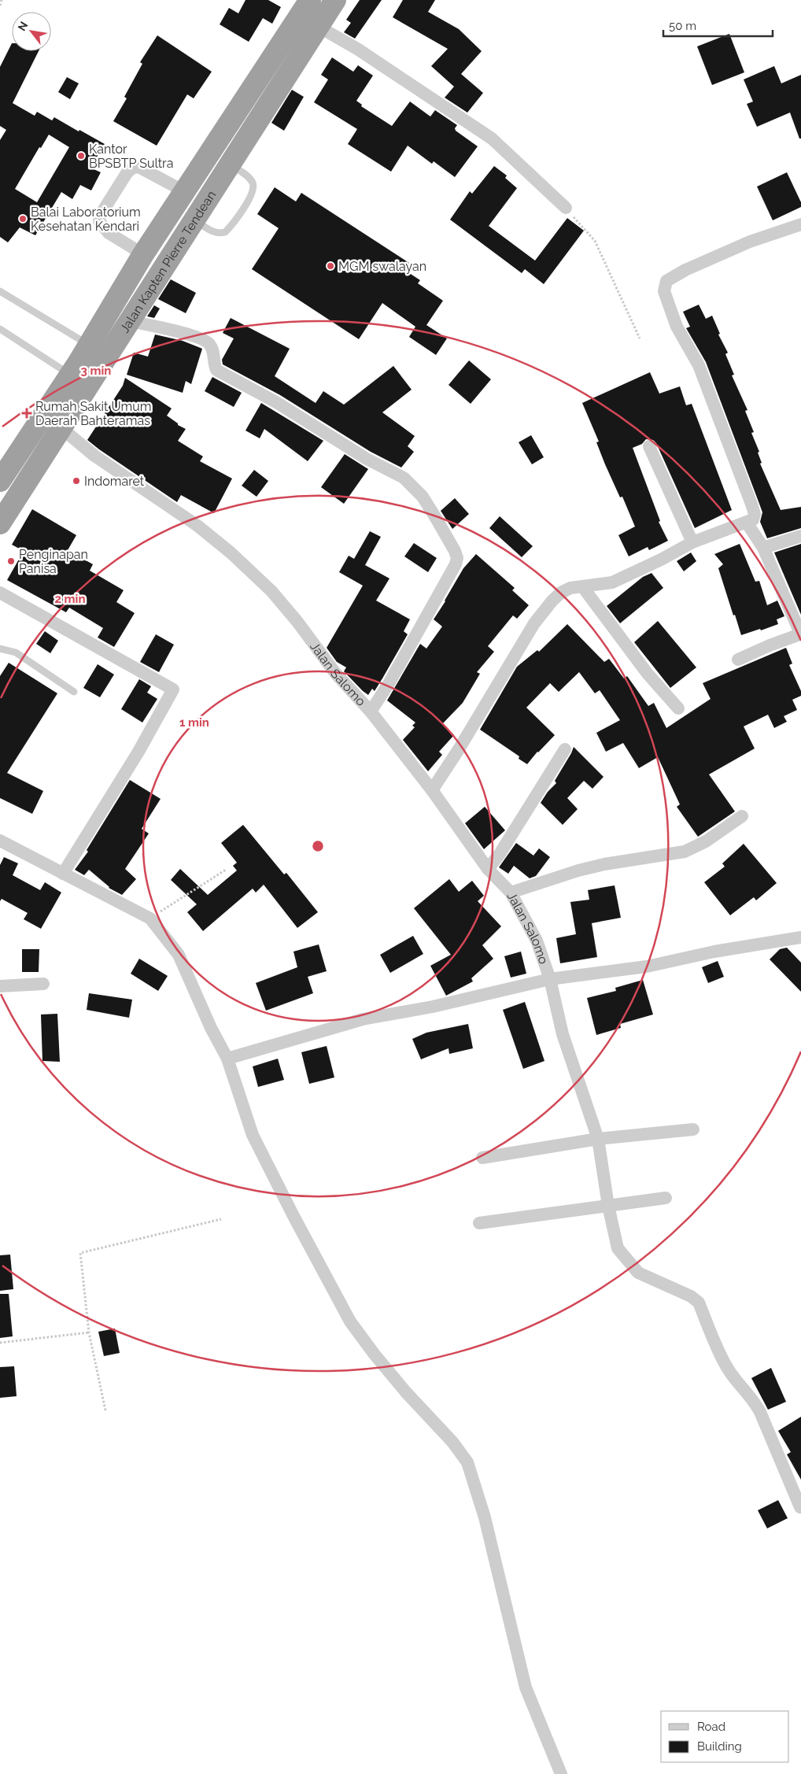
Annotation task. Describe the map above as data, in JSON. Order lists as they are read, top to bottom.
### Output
{
  "streets": {
    "highway": ["Jalan Kapten Pierre Tendean"],
    "street": ["Jalan Salomo"]
  },
  "crossings": [
    ["Jalan Kapten Pierre Tendean", "Jalan Salomo"]
  ],
  "places": {
    "other": [
      "Kantor BPSBTP Sultra",
      "Balai Laboratorium Kesehatan Kendari",
      "MGM swalayan",
      "Indomaret",
      "Penginapan Panisa"
    ],
    "health": ["Rumah Sakit Umum Daerah Bahteramas"]
  },
  "legend": ["Road", "Building"],
  "scale_bar": "50 m",
  "north": "top left",
  "rings": ["3 min", "2 min", "1 min"]
}
